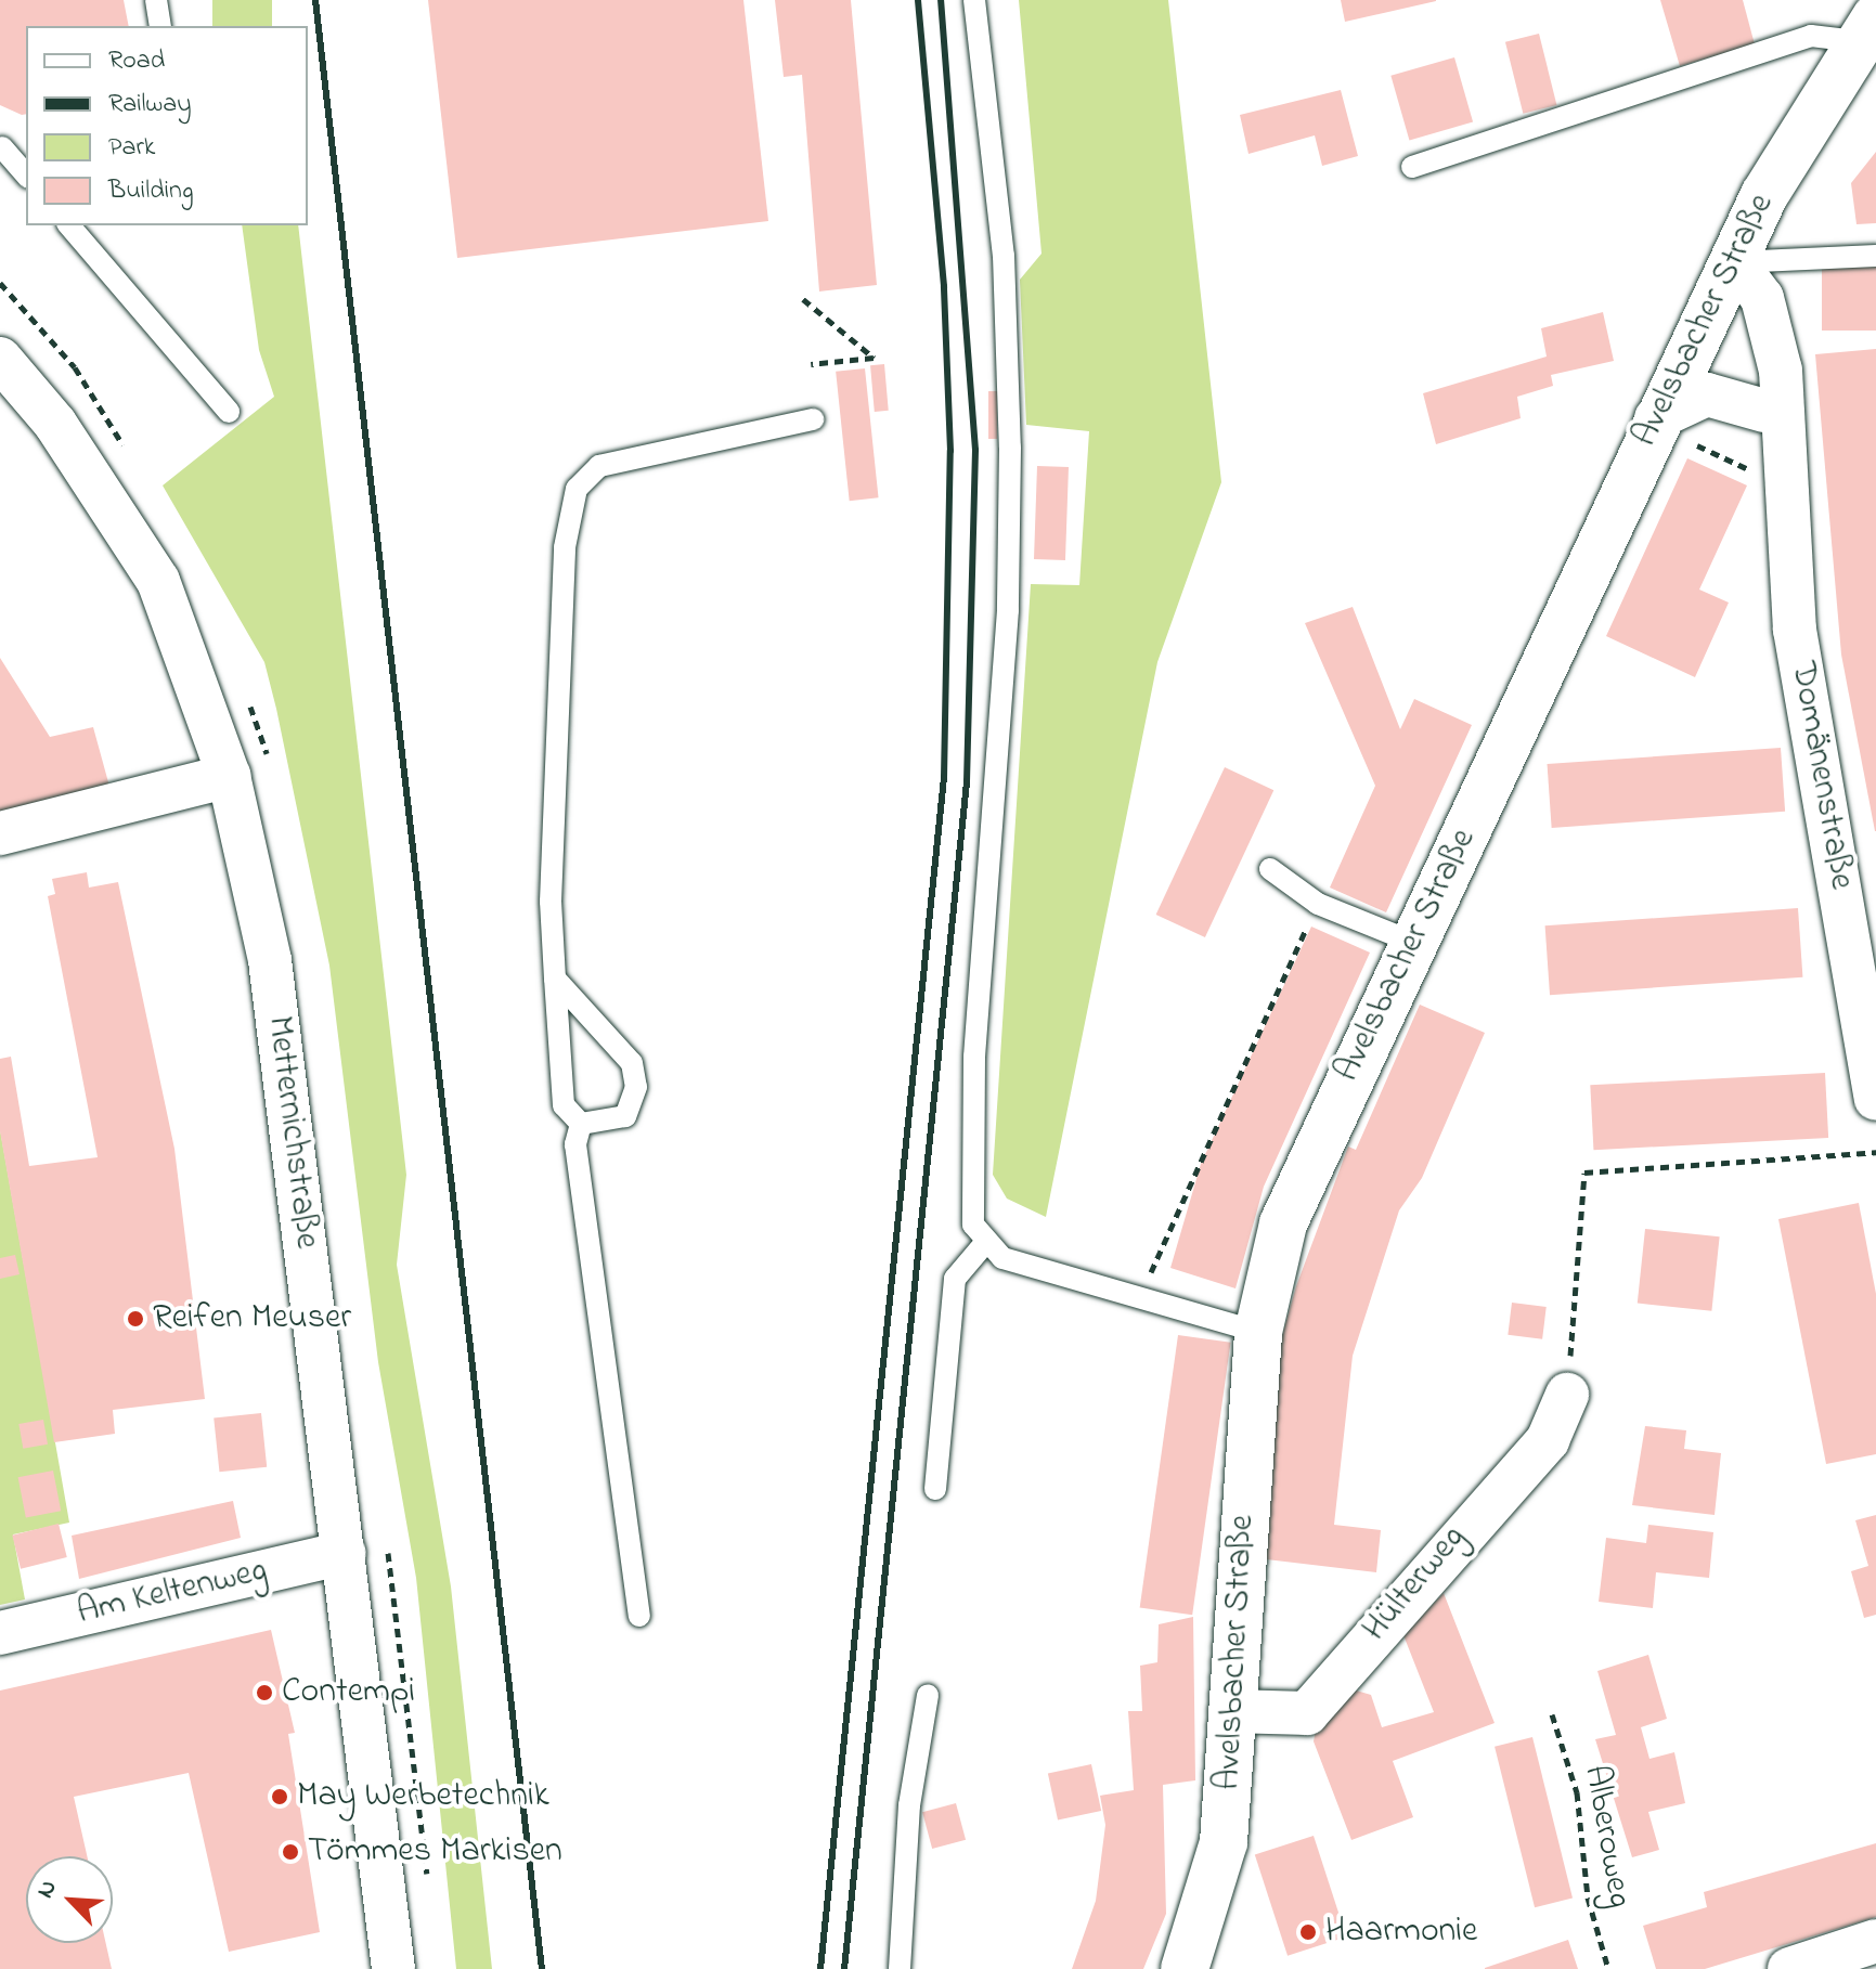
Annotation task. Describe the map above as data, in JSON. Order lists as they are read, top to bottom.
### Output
{
  "streets": {
    "main road": ["Avelsbacher Straße"],
    "street": [
      "Domänenstraße",
      "Metternichstraße",
      "Hülterweg",
      "Am Keltenweg"
    ],
    "path": ["Alberoweg"]
  },
  "crossings": [
    ["Avelsbacher Straße", "Domänenstraße"],
    ["Avelsbacher Straße", "Hülterweg"],
    ["Metternichstraße", "Am Keltenweg"]
  ],
  "places": [
    "Reifen Meuser",
    "Contempi",
    "May Werbetechnik",
    "Tömmes Markisen",
    "Haarmonie"
  ],
  "legend": [
    "Road",
    "Railway",
    "Park",
    "Building"
  ],
  "north": "top left"
}
